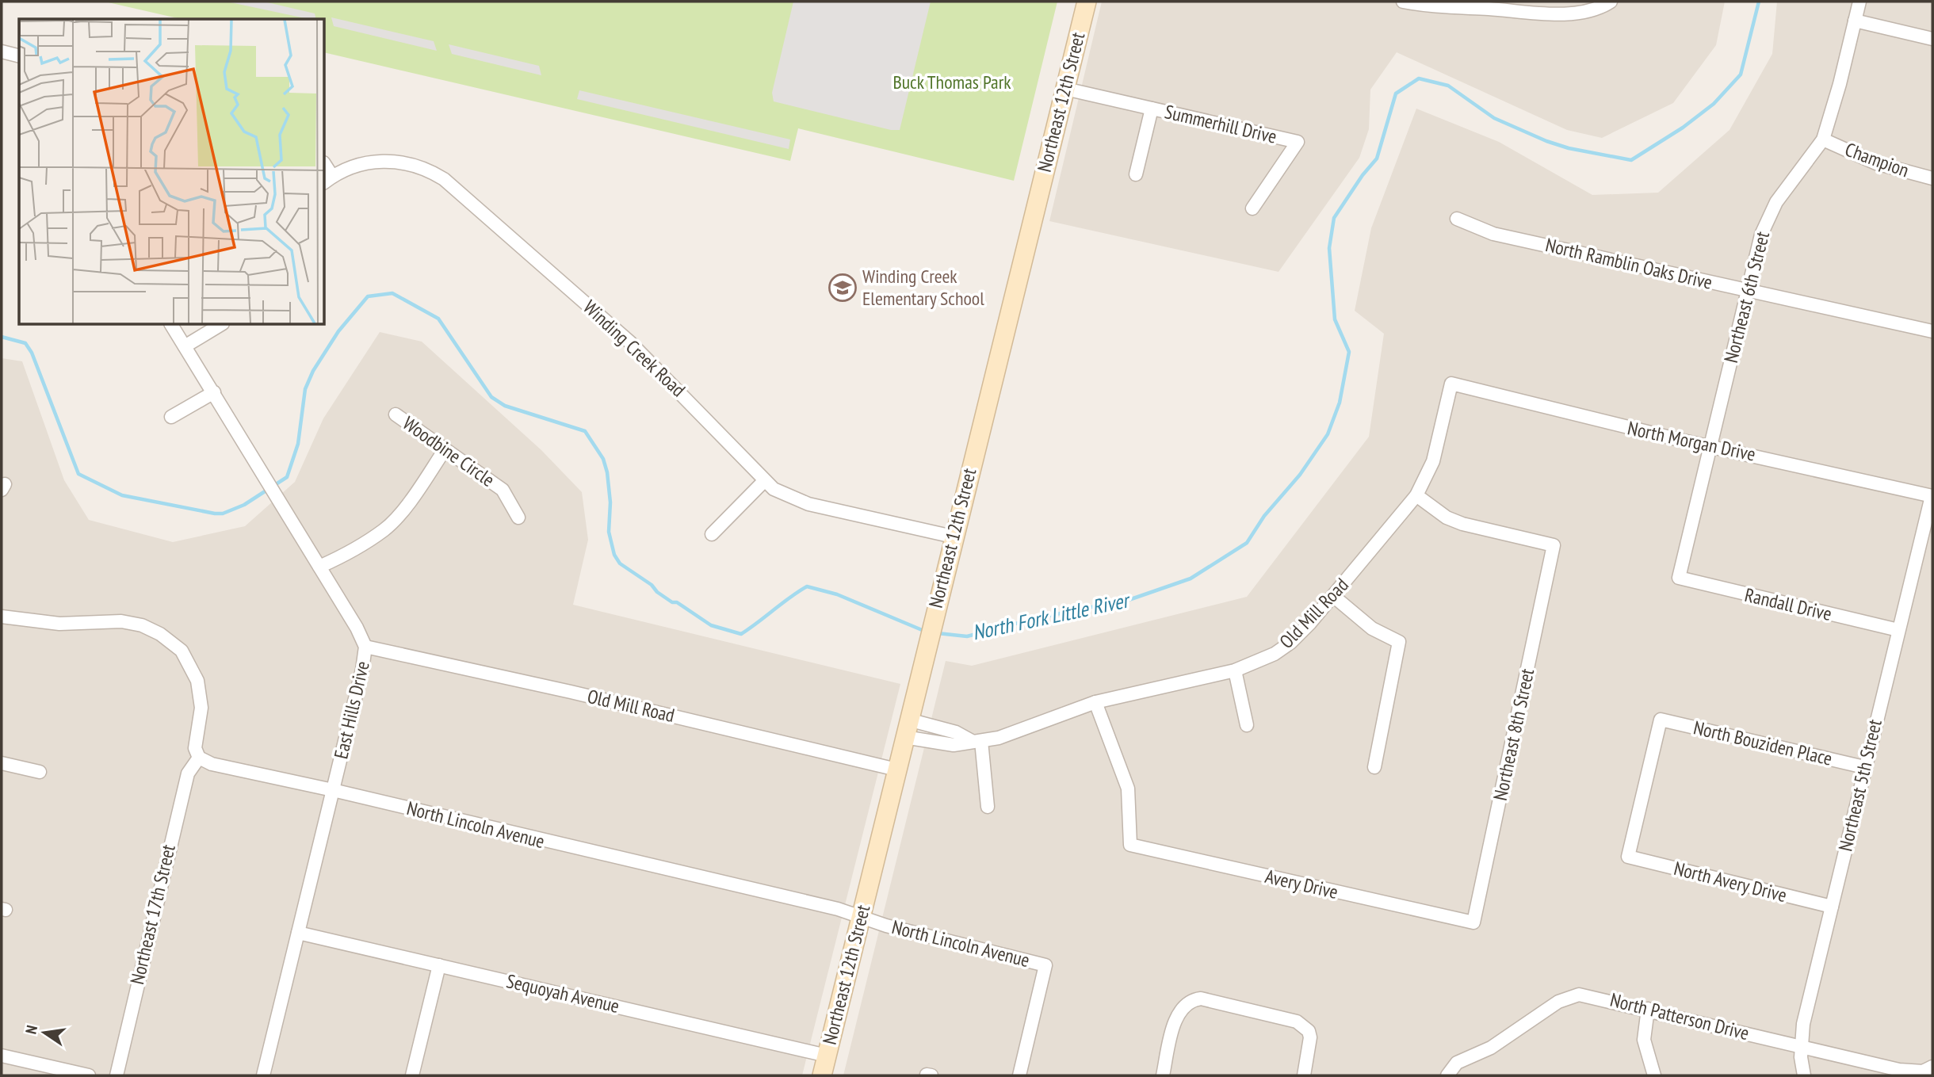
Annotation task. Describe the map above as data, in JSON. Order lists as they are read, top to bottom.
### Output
{
  "streets": {
    "street": [
      "Northeast 12th Street",
      "Summerhill Drive",
      "Champion",
      "North Ramblin Oaks Drive",
      "Northeast 6th Street",
      "Winding Creek Road",
      "North Morgan Drive",
      "Woodbine Circle",
      "Randall Drive",
      "Old Mill Road",
      "East Hills Drive",
      "Northeast 8th Street",
      "North Bouziden Place",
      "Northeast 5th Street",
      "North Lincoln Avenue",
      "North Avery Drive",
      "Avery Drive",
      "Northeast 17th Street",
      "Sequoyah Avenue",
      "North Patterson Drive"
    ]
  },
  "crossings": [
    ["Northeast 12th Street", "Summerhill Drive"],
    ["Northeast 12th Street", "Winding Creek Road"],
    ["Northeast 12th Street", "Old Mill Road"],
    ["Northeast 12th Street", "North Lincoln Avenue"],
    ["Northeast 12th Street", "Sequoyah Avenue"],
    ["Champion", "Northeast 6th Street"],
    ["North Ramblin Oaks Drive", "Northeast 6th Street"],
    ["Northeast 6th Street", "North Morgan Drive"],
    ["Northeast 6th Street", "Randall Drive"],
    ["North Morgan Drive", "Old Mill Road"],
    ["North Morgan Drive", "Northeast 5th Street"],
    ["Randall Drive", "Northeast 5th Street"],
    ["Old Mill Road", "East Hills Drive"],
    ["Old Mill Road", "Northeast 8th Street"],
    ["Old Mill Road", "Avery Drive"],
    ["East Hills Drive", "North Lincoln Avenue"],
    ["East Hills Drive", "Sequoyah Avenue"],
    ["Northeast 8th Street", "Avery Drive"],
    ["North Bouziden Place", "Northeast 5th Street"],
    ["North Bouziden Place", "North Avery Drive"],
    ["Northeast 5th Street", "North Avery Drive"],
    ["Northeast 5th Street", "North Patterson Drive"],
    ["North Lincoln Avenue", "Northeast 17th Street"]
  ],
  "water": ["North Fork Little River"],
  "parks": ["Buck Thomas Park"],
  "places": {
    "school or university": ["Winding Creek Elementary School"]
  },
  "north": "left"
}
